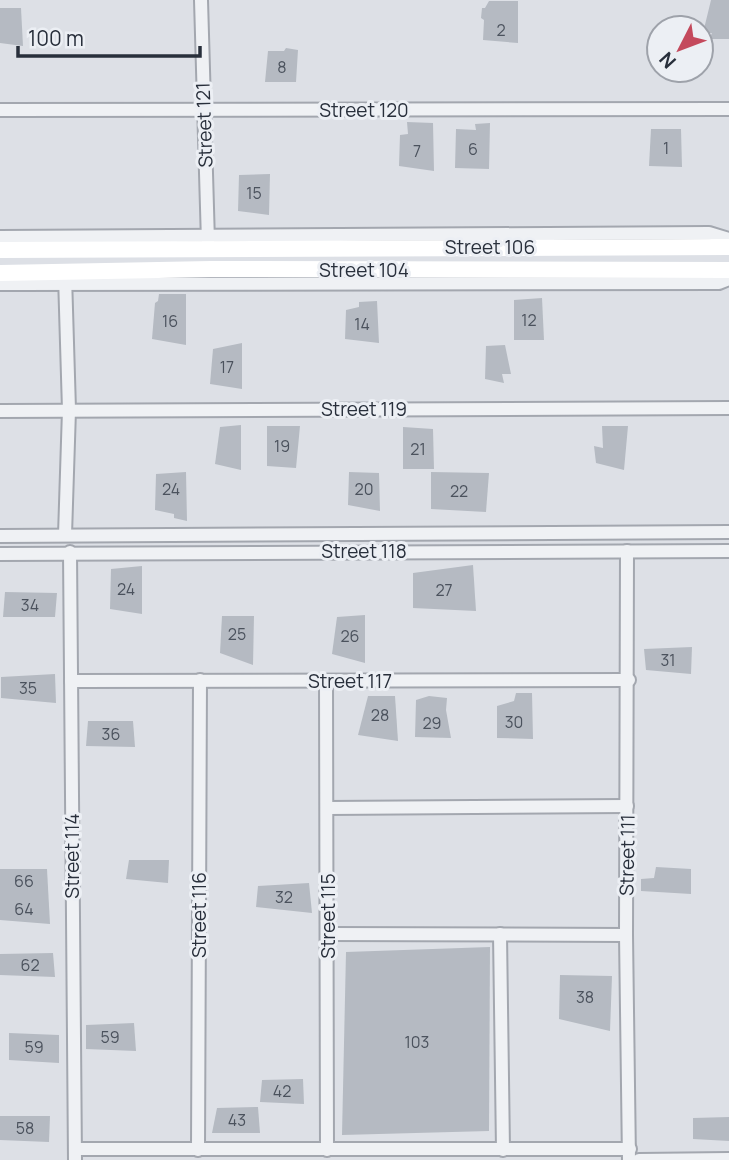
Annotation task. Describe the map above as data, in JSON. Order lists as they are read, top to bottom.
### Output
{
  "streets": {
    "street": [
      "Street 120",
      "Street 121",
      "Street 106",
      "Street 104",
      "Street 119",
      "Street 118",
      "Street 117",
      "Street 111",
      "Street 114",
      "Street 116",
      "Street 115"
    ]
  },
  "crossings": [
    ["Street 120", "Street 121"],
    ["Street 121", "Street 106"],
    ["Street 118", "Street 111"],
    ["Street 118", "Street 114"],
    ["Street 117", "Street 111"],
    ["Street 117", "Street 114"],
    ["Street 117", "Street 116"],
    ["Street 117", "Street 115"]
  ],
  "house_numbers": [
    "2",
    "8",
    "1",
    "6",
    "7",
    "15",
    "12",
    "16",
    "14",
    "17",
    "19",
    "21",
    "24",
    "20",
    "22",
    "24",
    "27",
    "34",
    "25",
    "26",
    "31",
    "35",
    "28",
    "30",
    "29",
    "36",
    "66",
    "32",
    "64",
    "62",
    "38",
    "59",
    "103",
    "59",
    "42",
    "43",
    "58"
  ],
  "scale_bar": "100 m",
  "north": "bottom left"
}
